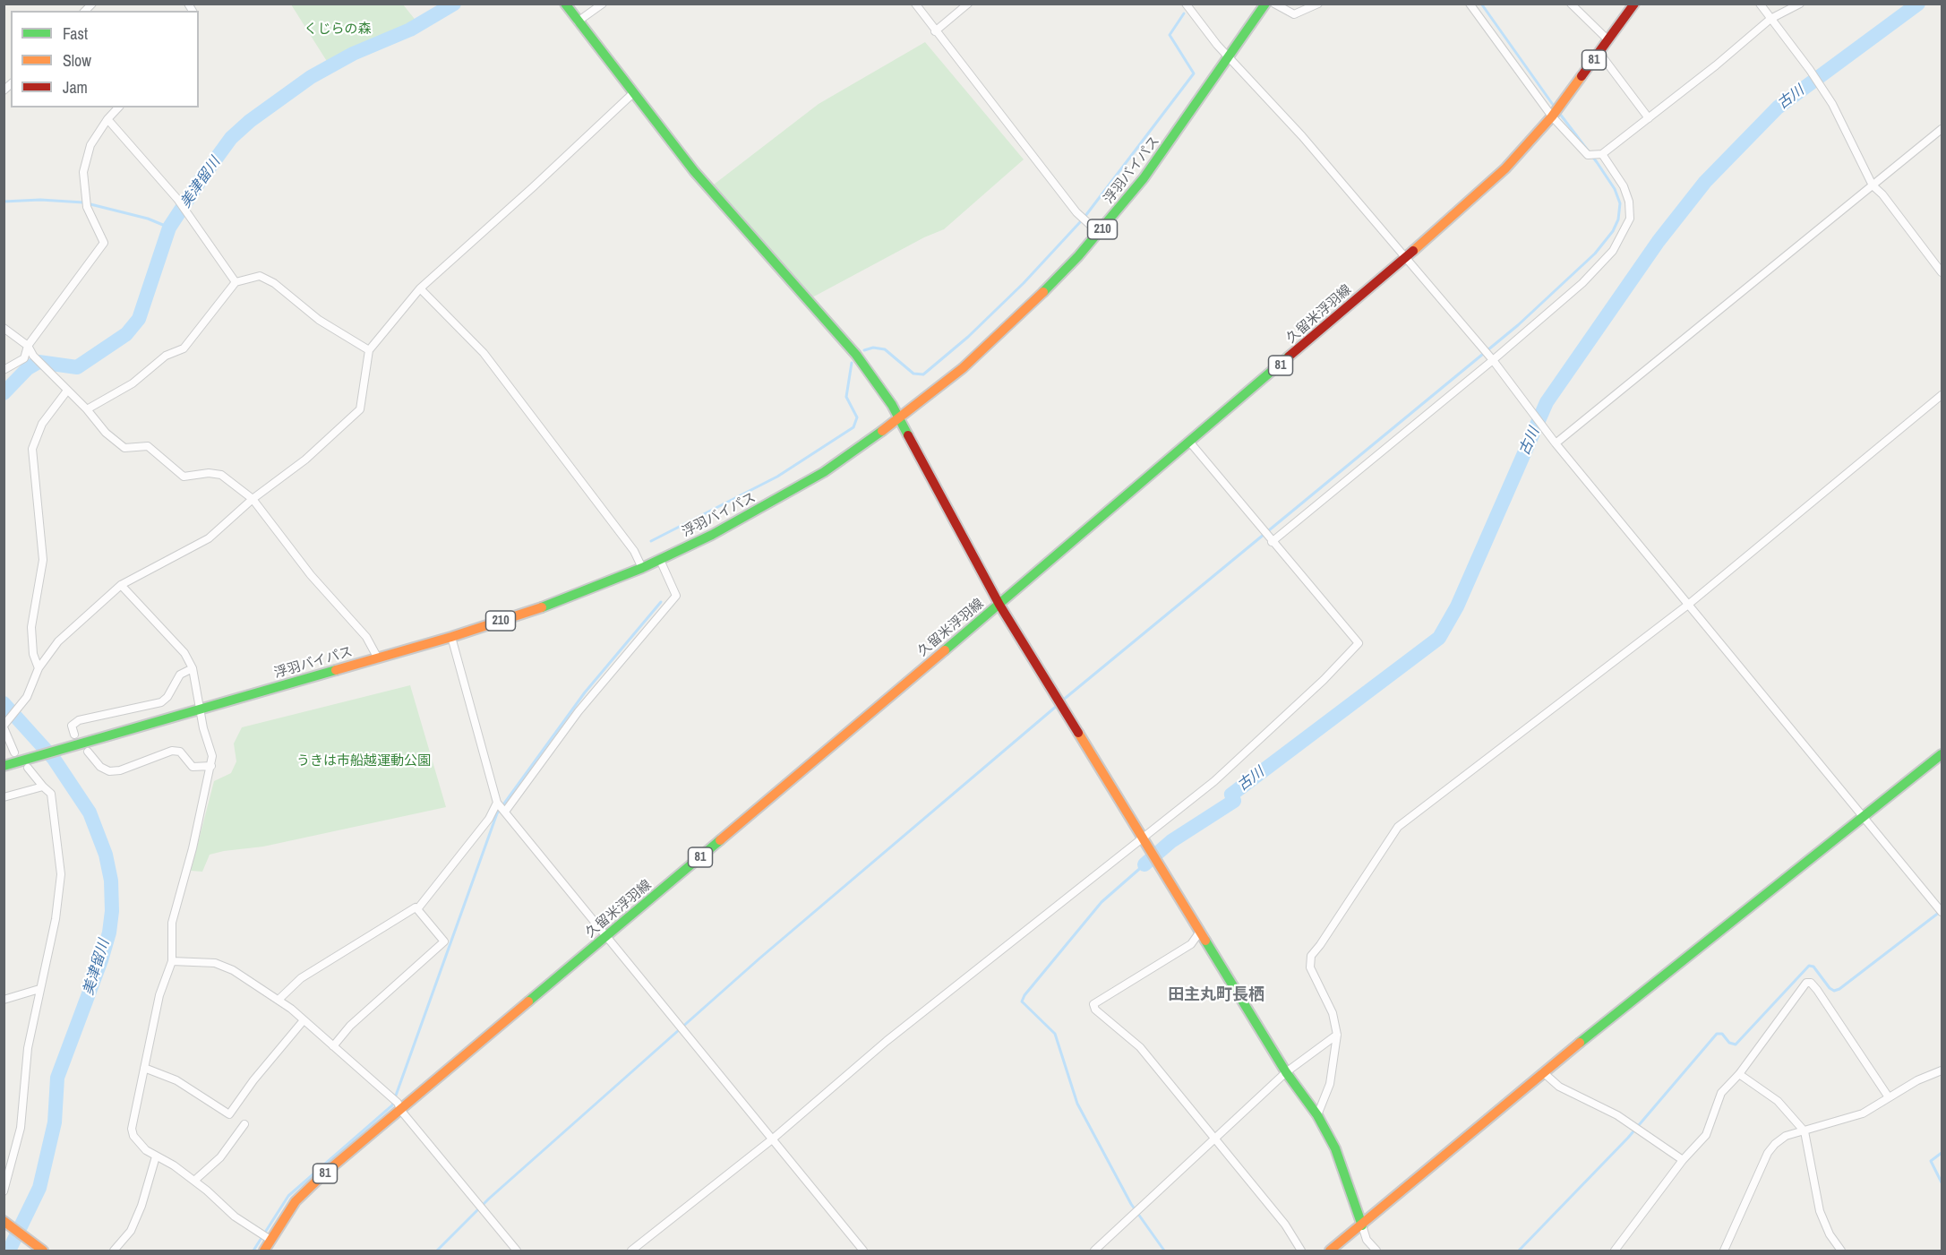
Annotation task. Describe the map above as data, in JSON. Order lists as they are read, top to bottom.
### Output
{
  "streets": {
    "main road": [
      "81",
      "浮羽バイパス",
      "210",
      "久留米浮羽線"
    ]
  },
  "districts": ["田主丸町長栖"],
  "water": ["古川", "美津留川"],
  "parks": ["くじらの森", "うきは市船越運動公園"],
  "legend": ["Fast", "Slow", "Jam"]
}
